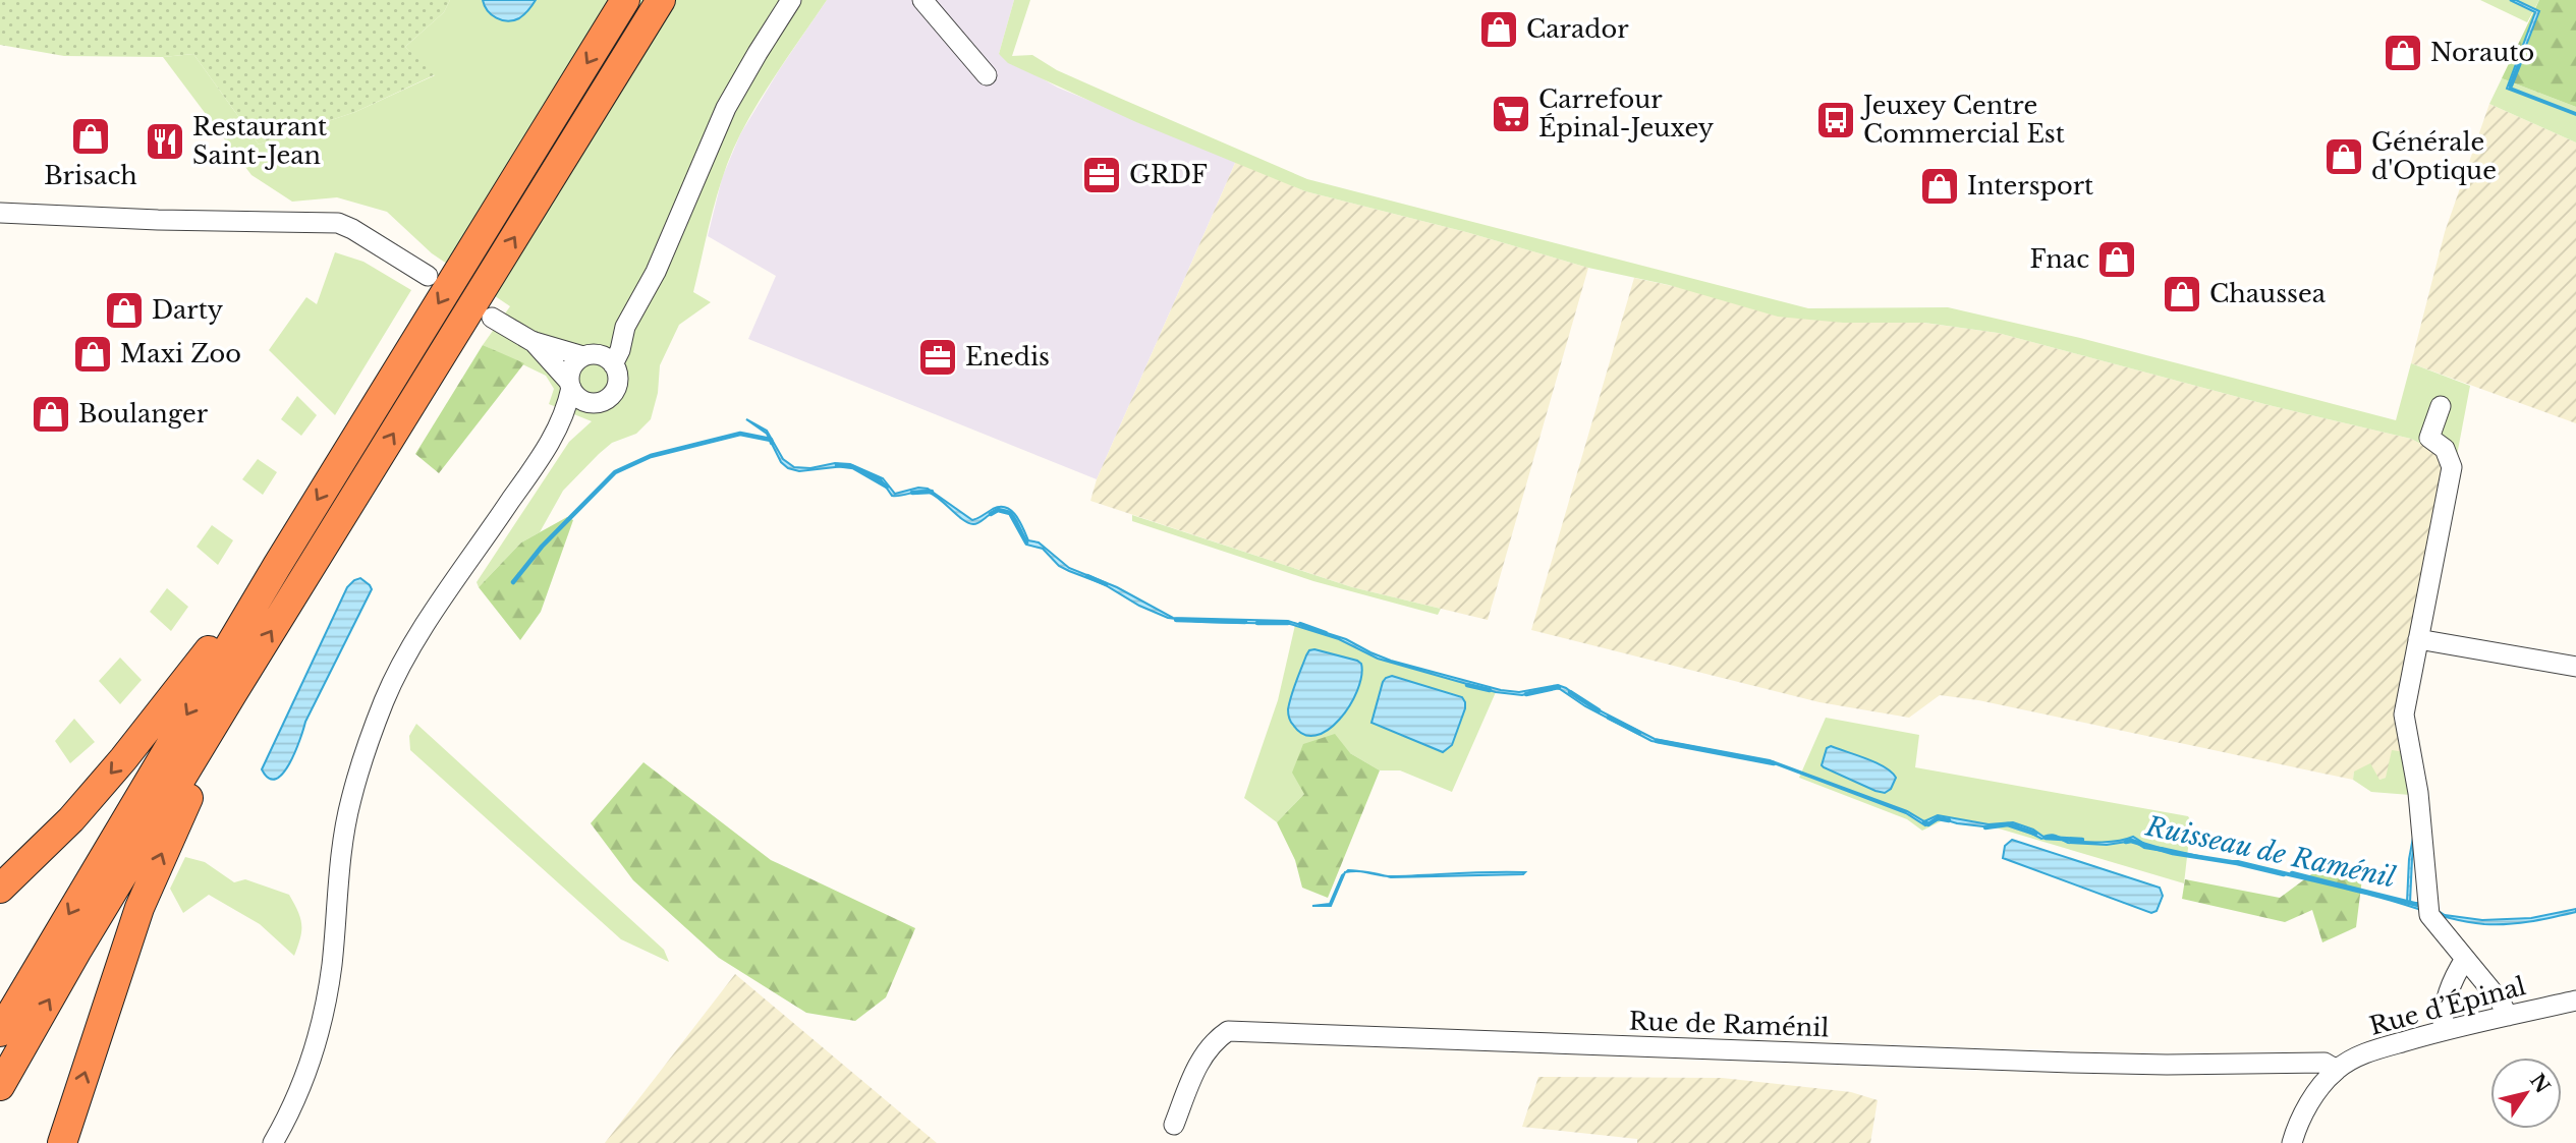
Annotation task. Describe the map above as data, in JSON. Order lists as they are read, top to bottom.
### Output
{
  "streets": {
    "street": ["Rue d’Épinal", "Rue de Raménil"]
  },
  "crossings": [
    ["Rue d’Épinal", "Rue de Raménil"]
  ],
  "water": ["Ruisseau de Raménil"],
  "places": {
    "shop": [
      "Carador",
      "Norauto",
      "Brisach",
      "Générale d'Optique",
      "Intersport",
      "Fnac",
      "Chaussea",
      "Darty",
      "Maxi Zoo",
      "Boulanger"
    ],
    "supermarket": ["Carrefour Épinal-Jeuxey"],
    "bus stop": ["Jeuxey Centre Commercial Est"],
    "restaurant": ["Restaurant Saint-Jean"],
    "office": ["GRDF", "Enedis"]
  },
  "north": "top right"
}
